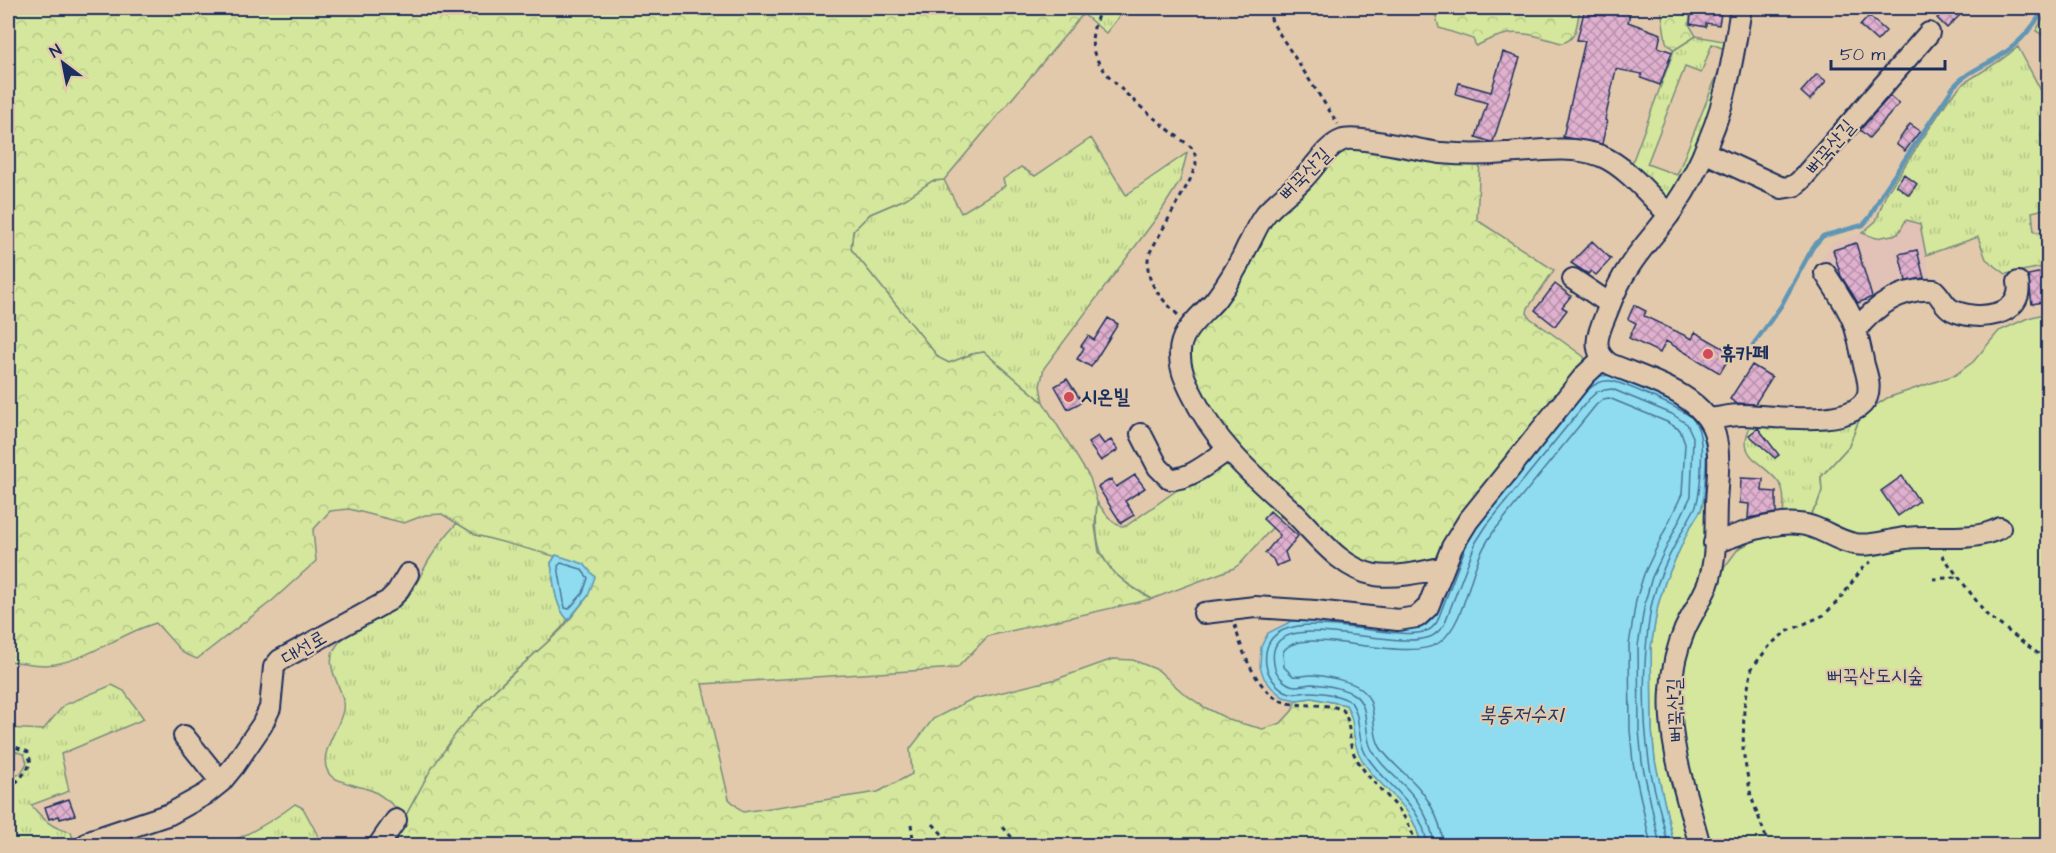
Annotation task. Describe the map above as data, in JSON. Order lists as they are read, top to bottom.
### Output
{
  "streets": {
    "street": ["뻐꾹산길", "대선로"]
  },
  "water": ["북동저수지"],
  "parks": ["뻐꾹산도시숲"],
  "places": ["휴카페", "시온빌"],
  "scale_bar": "50 m",
  "north": "top left"
}
